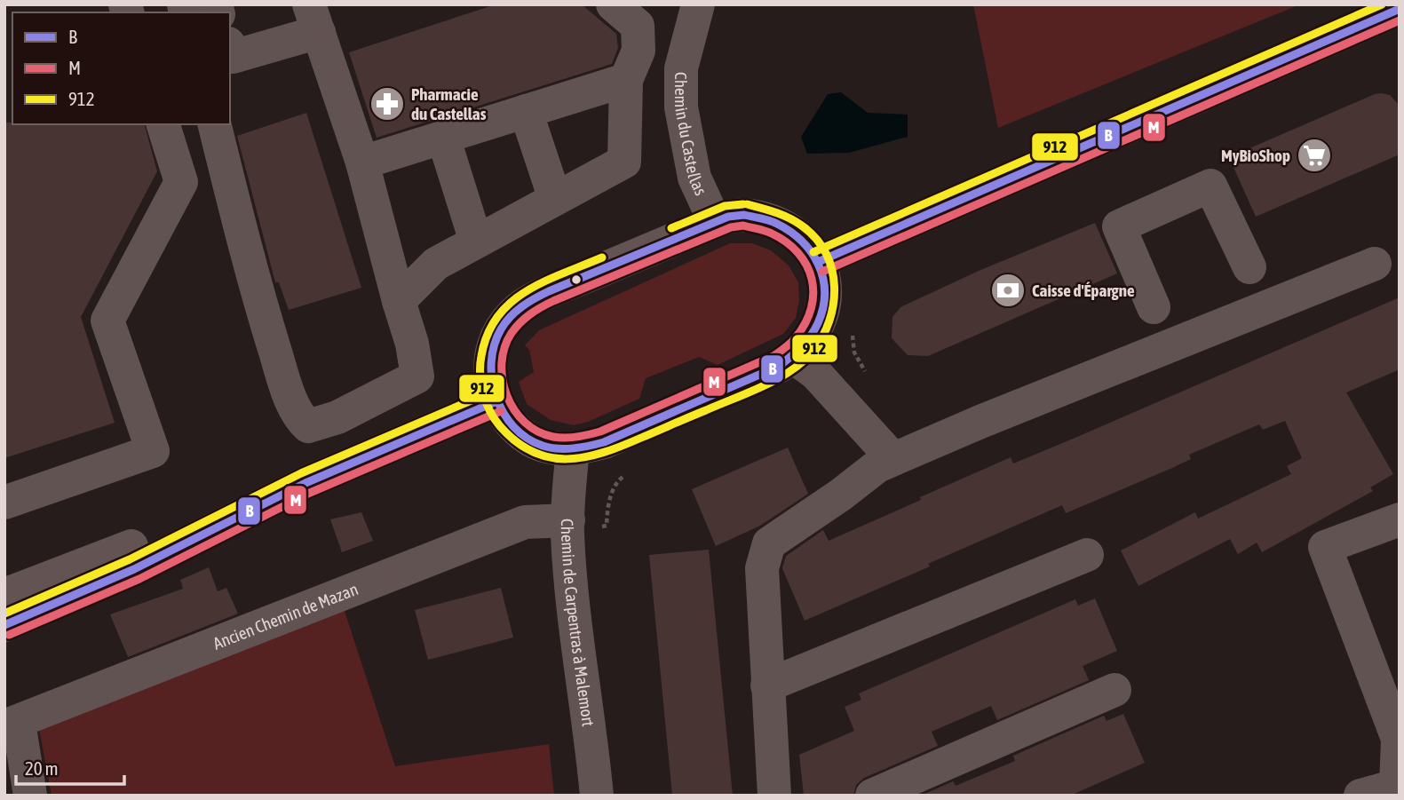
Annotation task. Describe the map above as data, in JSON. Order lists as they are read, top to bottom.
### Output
{
  "streets": {
    "street": ["Chemin du Castellas", "Ancien Chemin de Mazan", "Chemin de Carpentras à Malemort"]
  },
  "crossings": [
    ["Ancien Chemin de Mazan", "Chemin de Carpentras à Malemort"]
  ],
  "places": {
    "pharmacy": ["Pharmacie du Castellas"],
    "supermarket": ["MyBioShop"],
    "bank": ["Caisse d'Épargne"]
  },
  "lines": ["transit line 912", "transit line B", "transit line M"],
  "legend": ["B", "M", "912"],
  "scale_bar": "20 m"
}
